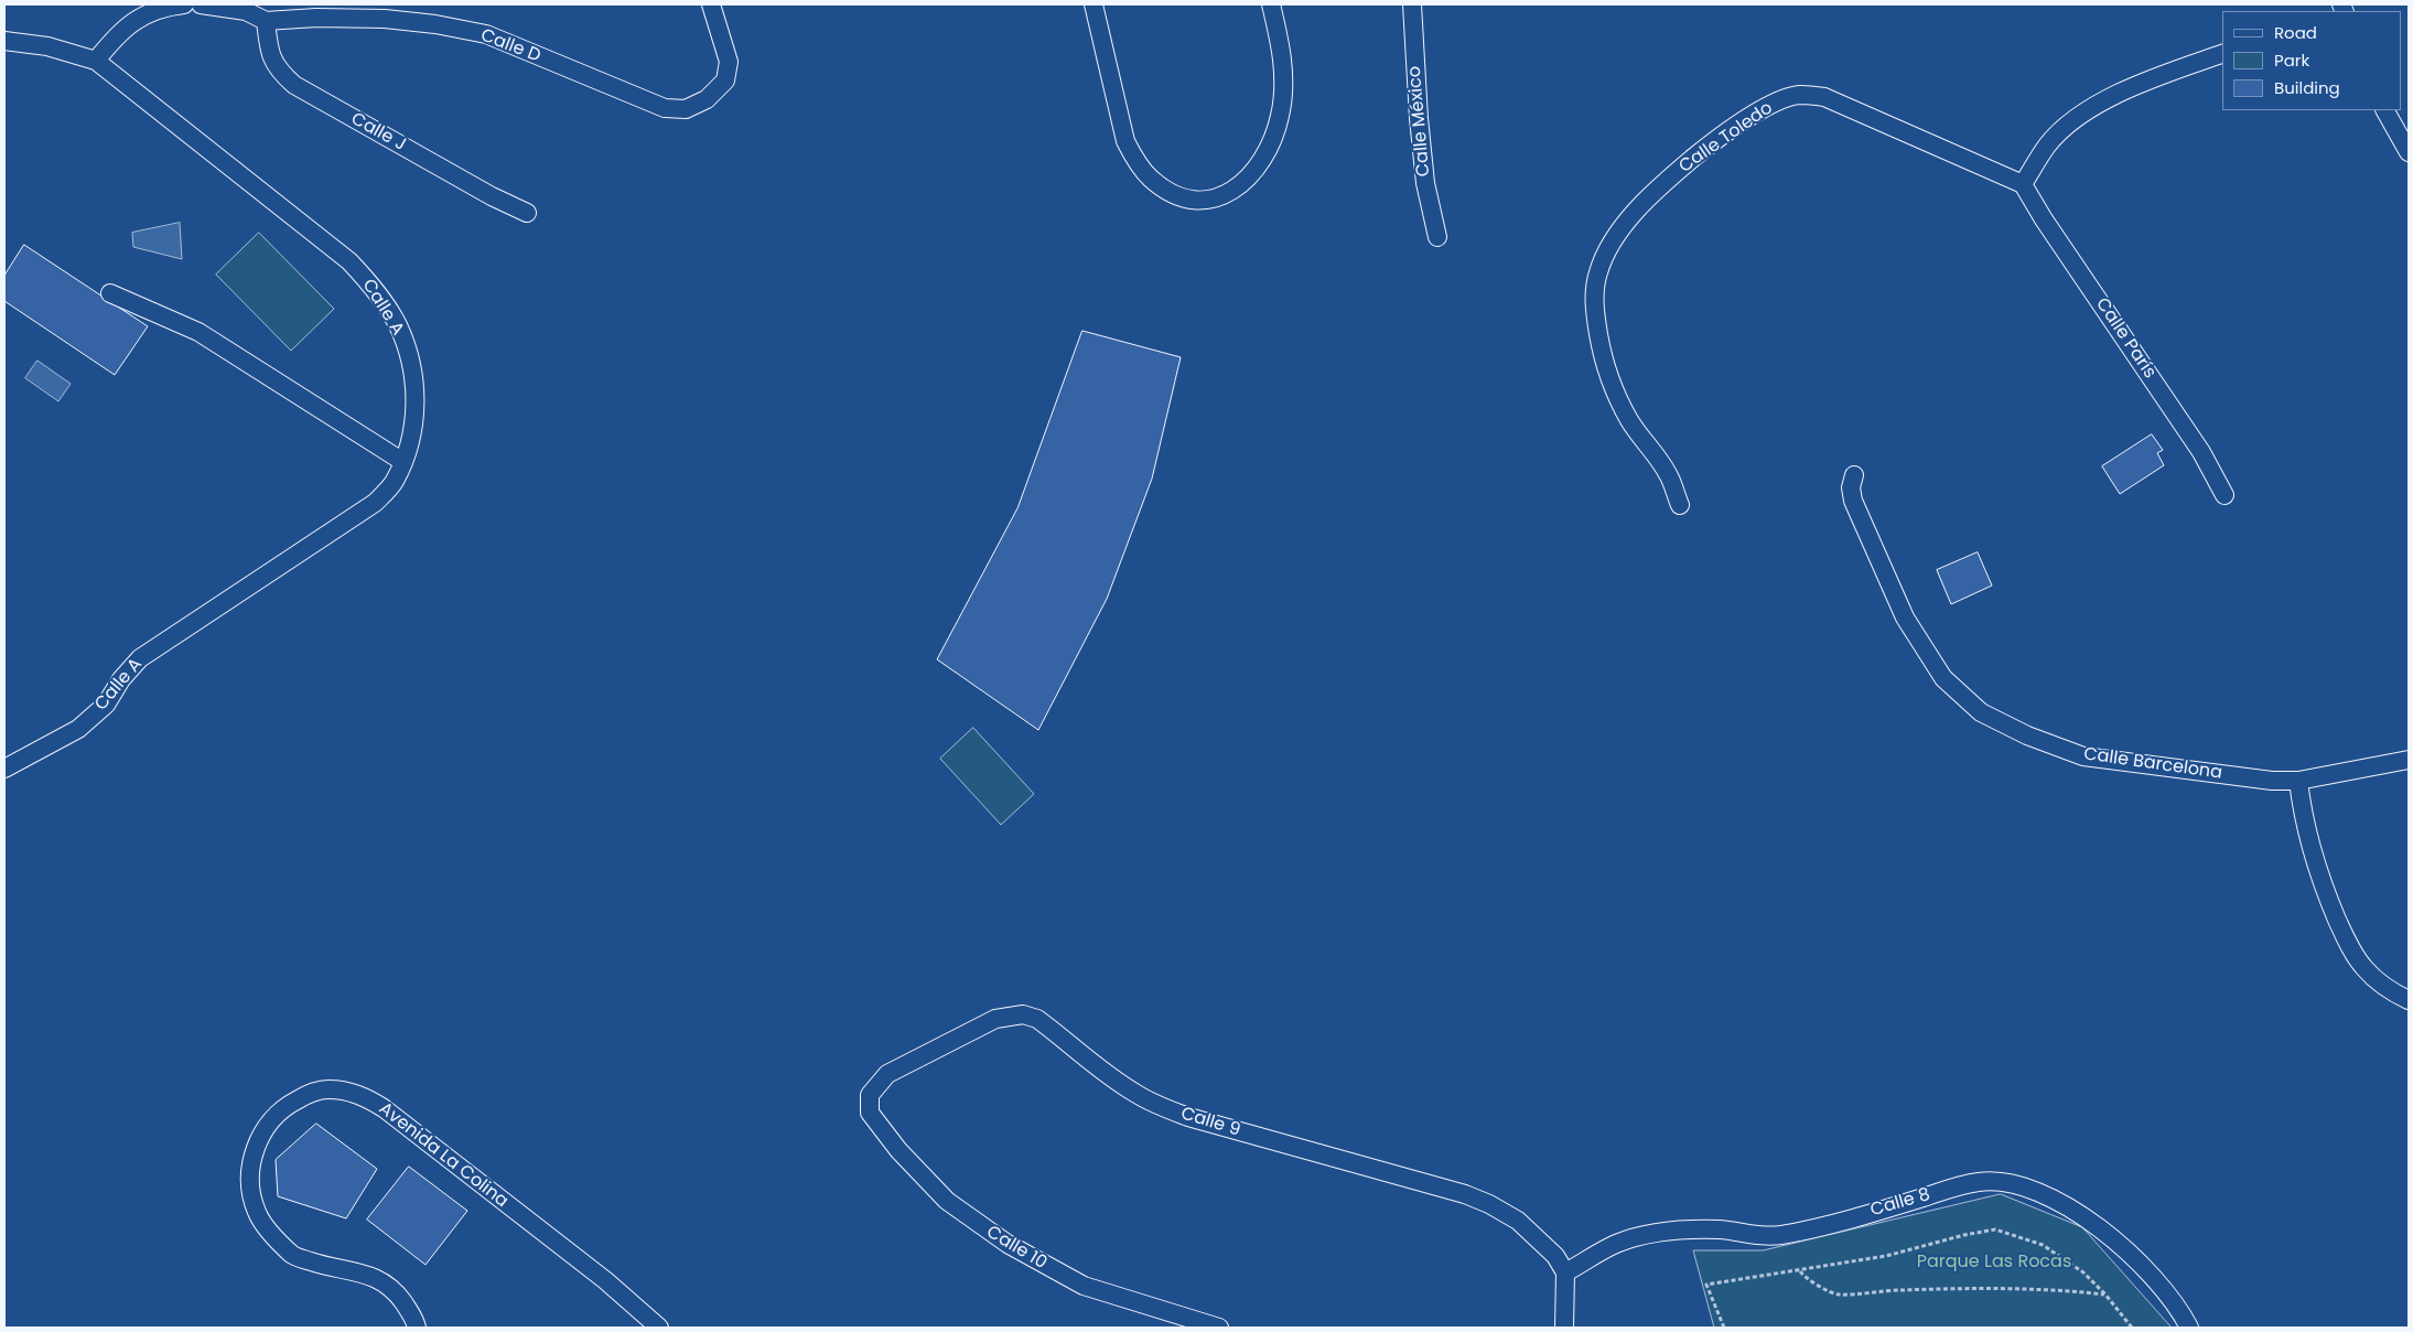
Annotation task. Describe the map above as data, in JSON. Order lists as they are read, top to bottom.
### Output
{
  "streets": {
    "street": [
      "Calle D",
      "Calle México",
      "Calle J",
      "Calle Toledo",
      "Calle A",
      "Calle París",
      "Calle Barcelona",
      "Calle 9",
      "Avenida La Colina",
      "Calle 8",
      "Calle 10"
    ]
  },
  "crossings": [
    ["Calle D", "Calle J"],
    ["Calle Toledo", "Calle París"],
    ["Calle 9", "Calle 8"],
    ["Calle 9", "Calle 10"]
  ],
  "parks": ["Parque Las Rocas"],
  "legend": ["Road", "Park", "Building"]
}
